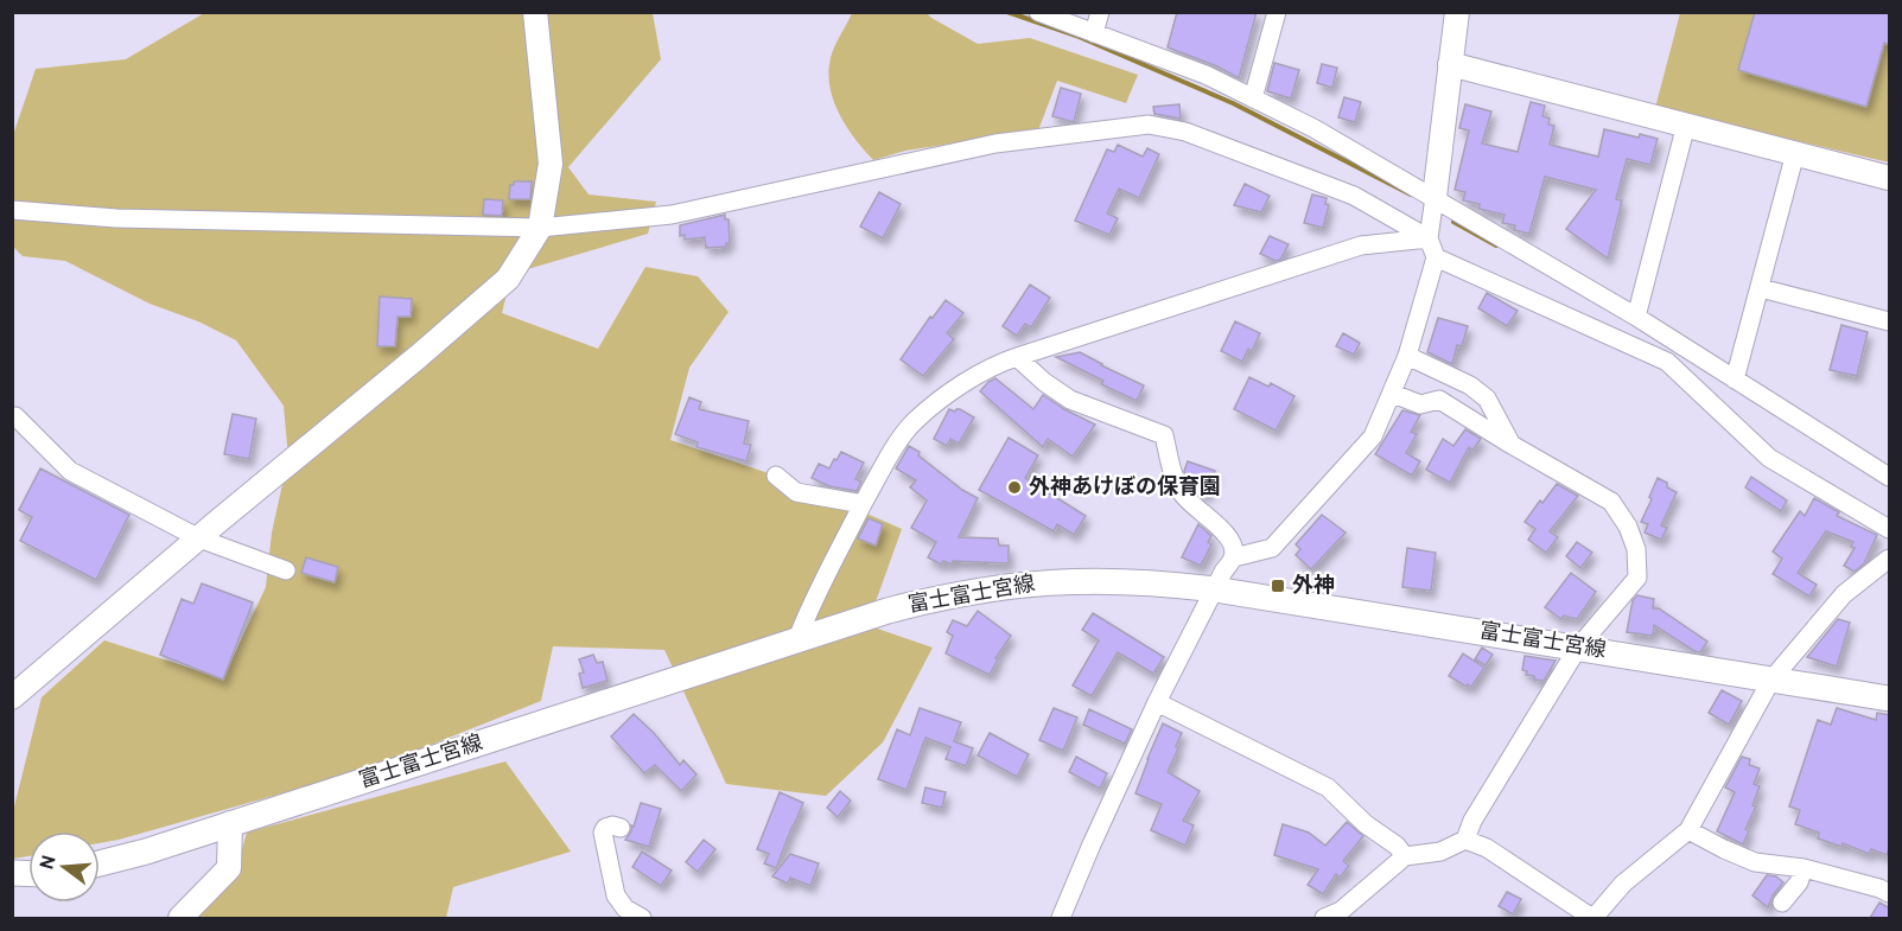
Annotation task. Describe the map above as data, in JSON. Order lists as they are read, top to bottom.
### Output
{
  "streets": {
    "main road": ["富士富士宮線"]
  },
  "places": {
    "other": ["外神あけぼの保育園"],
    "transit": ["外神"]
  },
  "north": "left"
}
